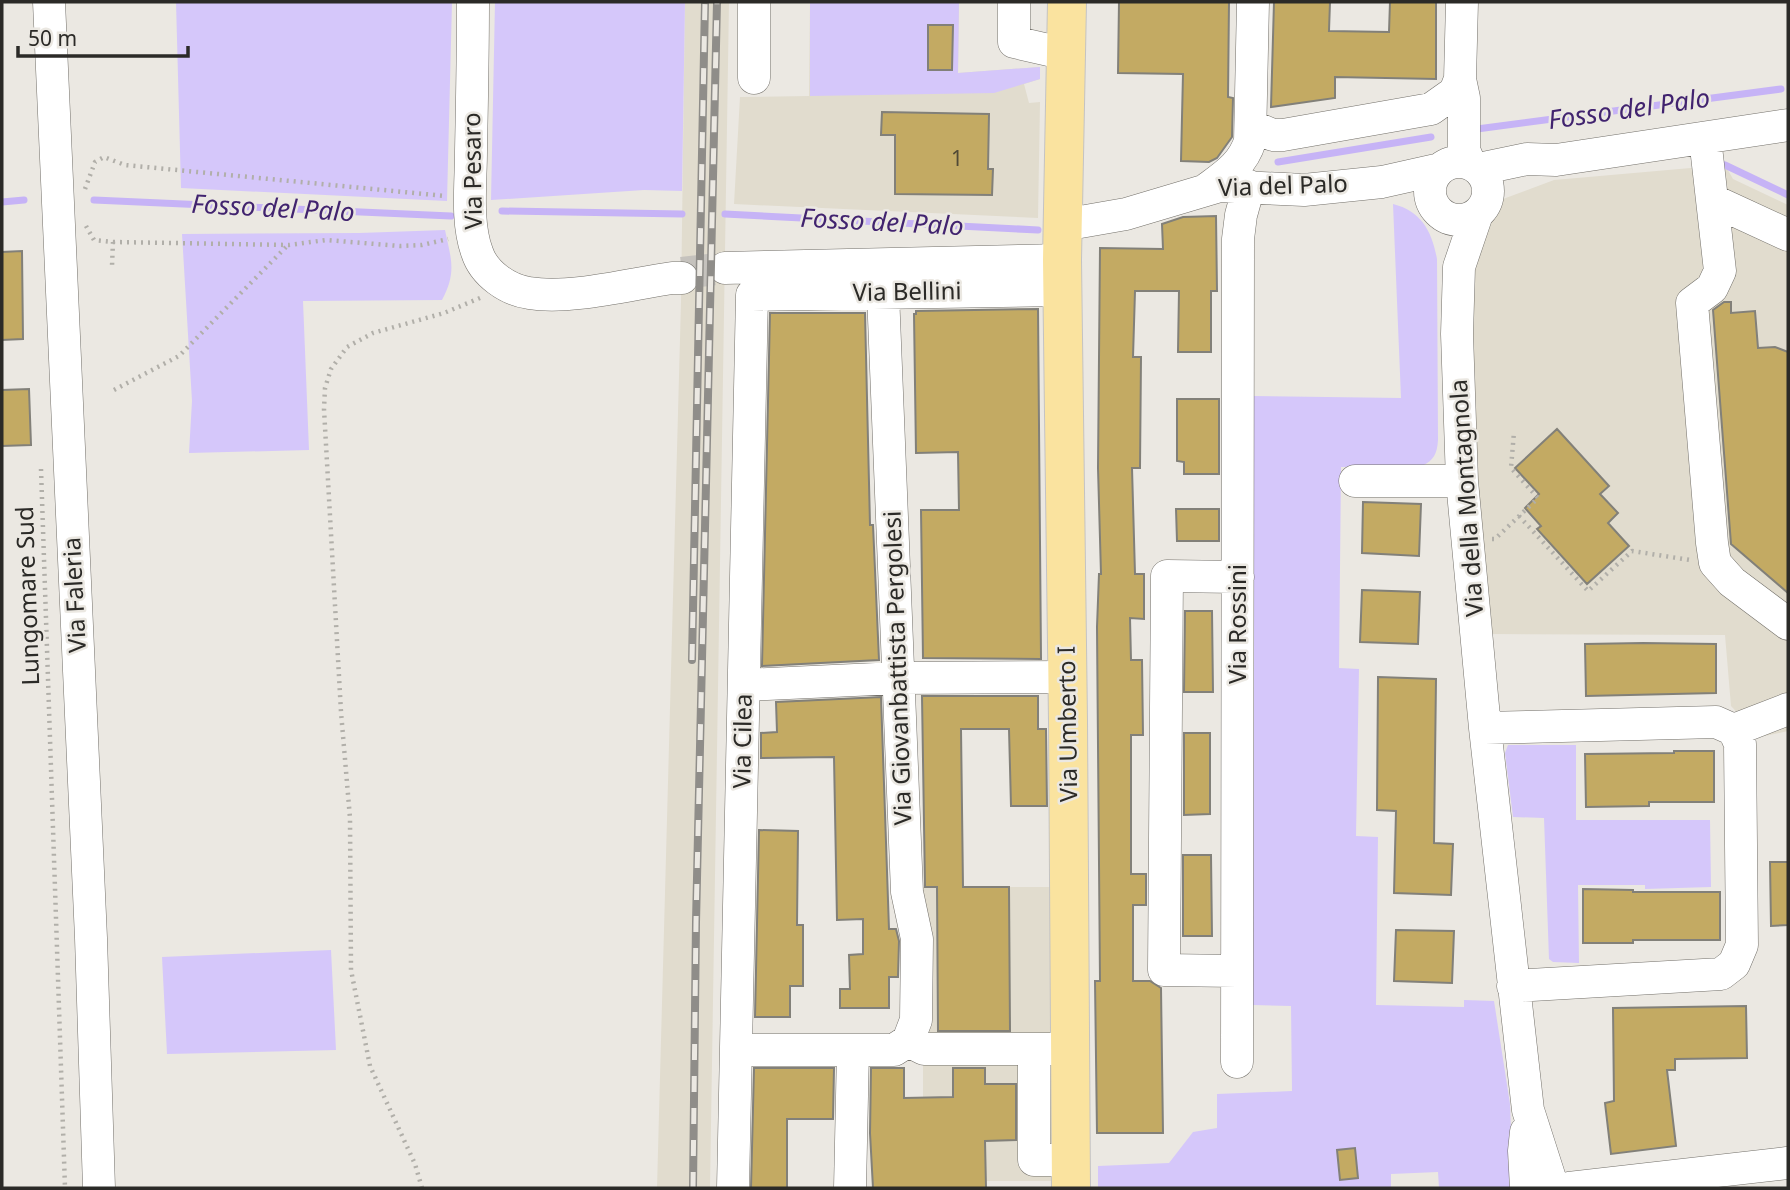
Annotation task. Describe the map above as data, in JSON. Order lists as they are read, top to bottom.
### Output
{
  "streets": {
    "main road": ["Via Umberto I"],
    "street": [
      "Via Pesaro",
      "Via del Palo",
      "Via Bellini",
      "Via della Montagnola",
      "Via Faleria",
      "Via Rossini",
      "Via Giovanbattista Pergolesi",
      "Via Cilea"
    ],
    "path": ["Lungomare Sud"]
  },
  "crossings": [
    ["Via del Palo", "Via Bellini"],
    ["Via del Palo", "Via della Montagnola"],
    ["Via del Palo", "Via Rossini"],
    ["Via del Palo", "Via Umberto I"],
    ["Via Bellini", "Via Giovanbattista Pergolesi"],
    ["Via Bellini", "Via Umberto I"],
    ["Via Bellini", "Via Cilea"]
  ],
  "water": ["Fosso del Palo"],
  "house_numbers": ["1"],
  "scale_bar": "50 m"
}
